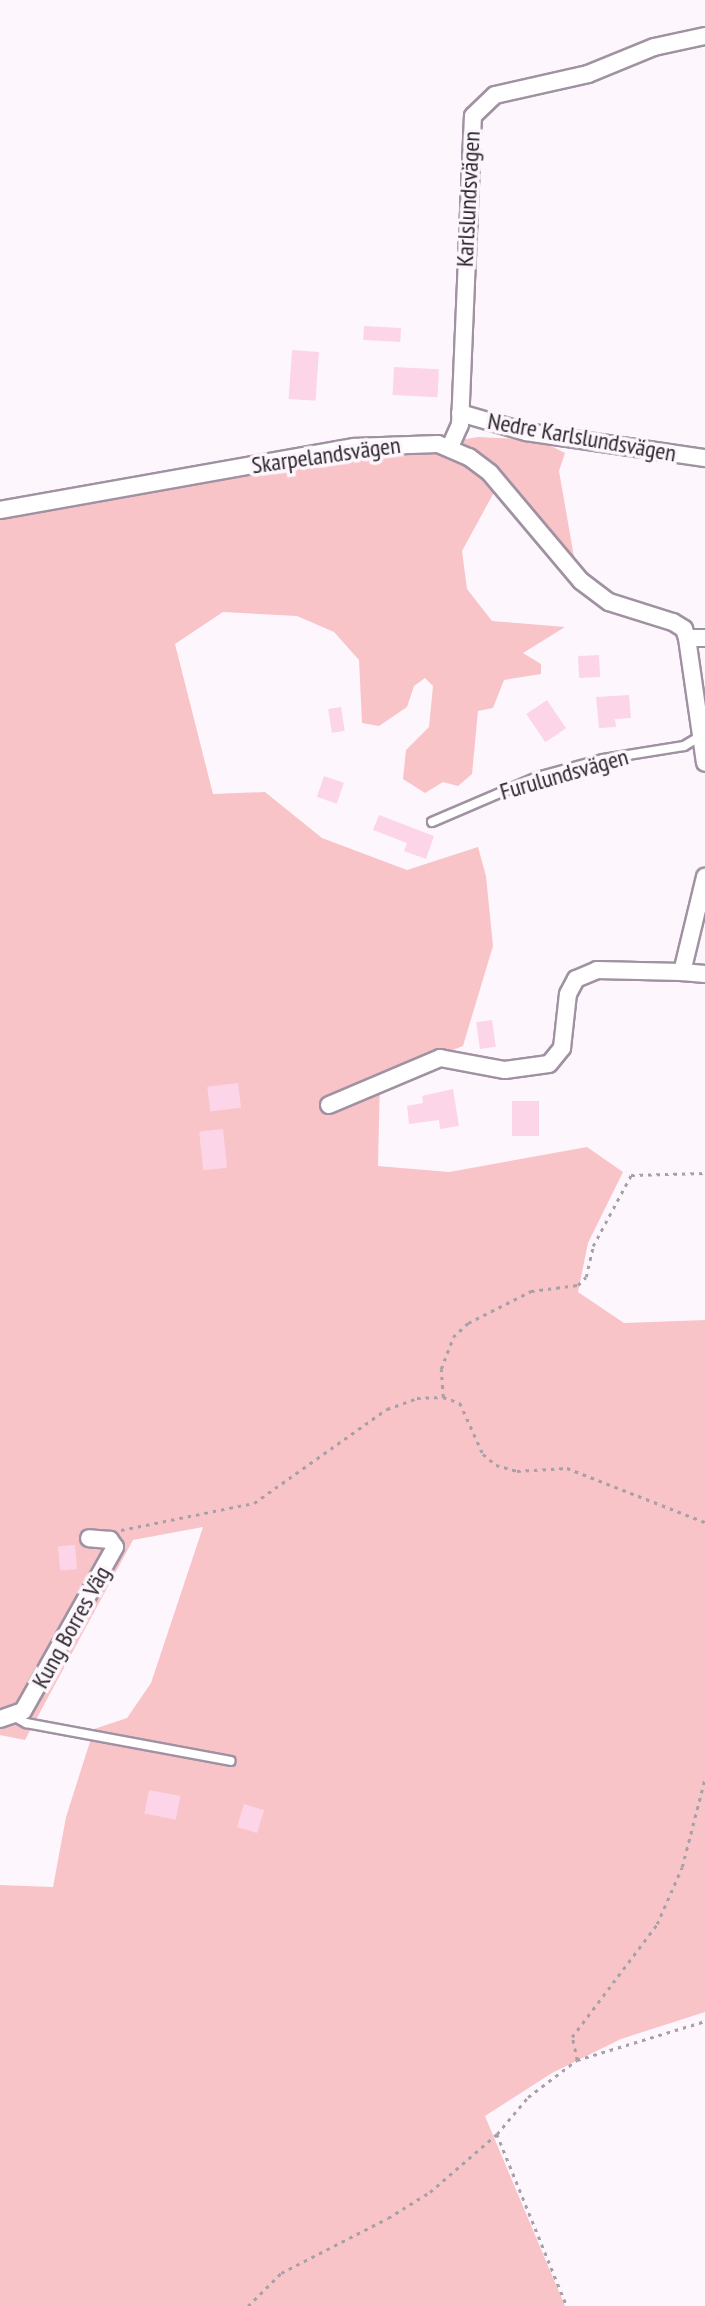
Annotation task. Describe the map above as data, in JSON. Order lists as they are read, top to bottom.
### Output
{
  "streets": {
    "street": [
      "Karlslundsvägen",
      "Nedre Karlslundsvägen",
      "Skarpelandsvägen",
      "Kung Borres Väg"
    ],
    "lane": ["Furulundsvägen"]
  },
  "crossings": [
    ["Karlslundsvägen", "Nedre Karlslundsvägen"],
    ["Karlslundsvägen", "Skarpelandsvägen"]
  ]
}
